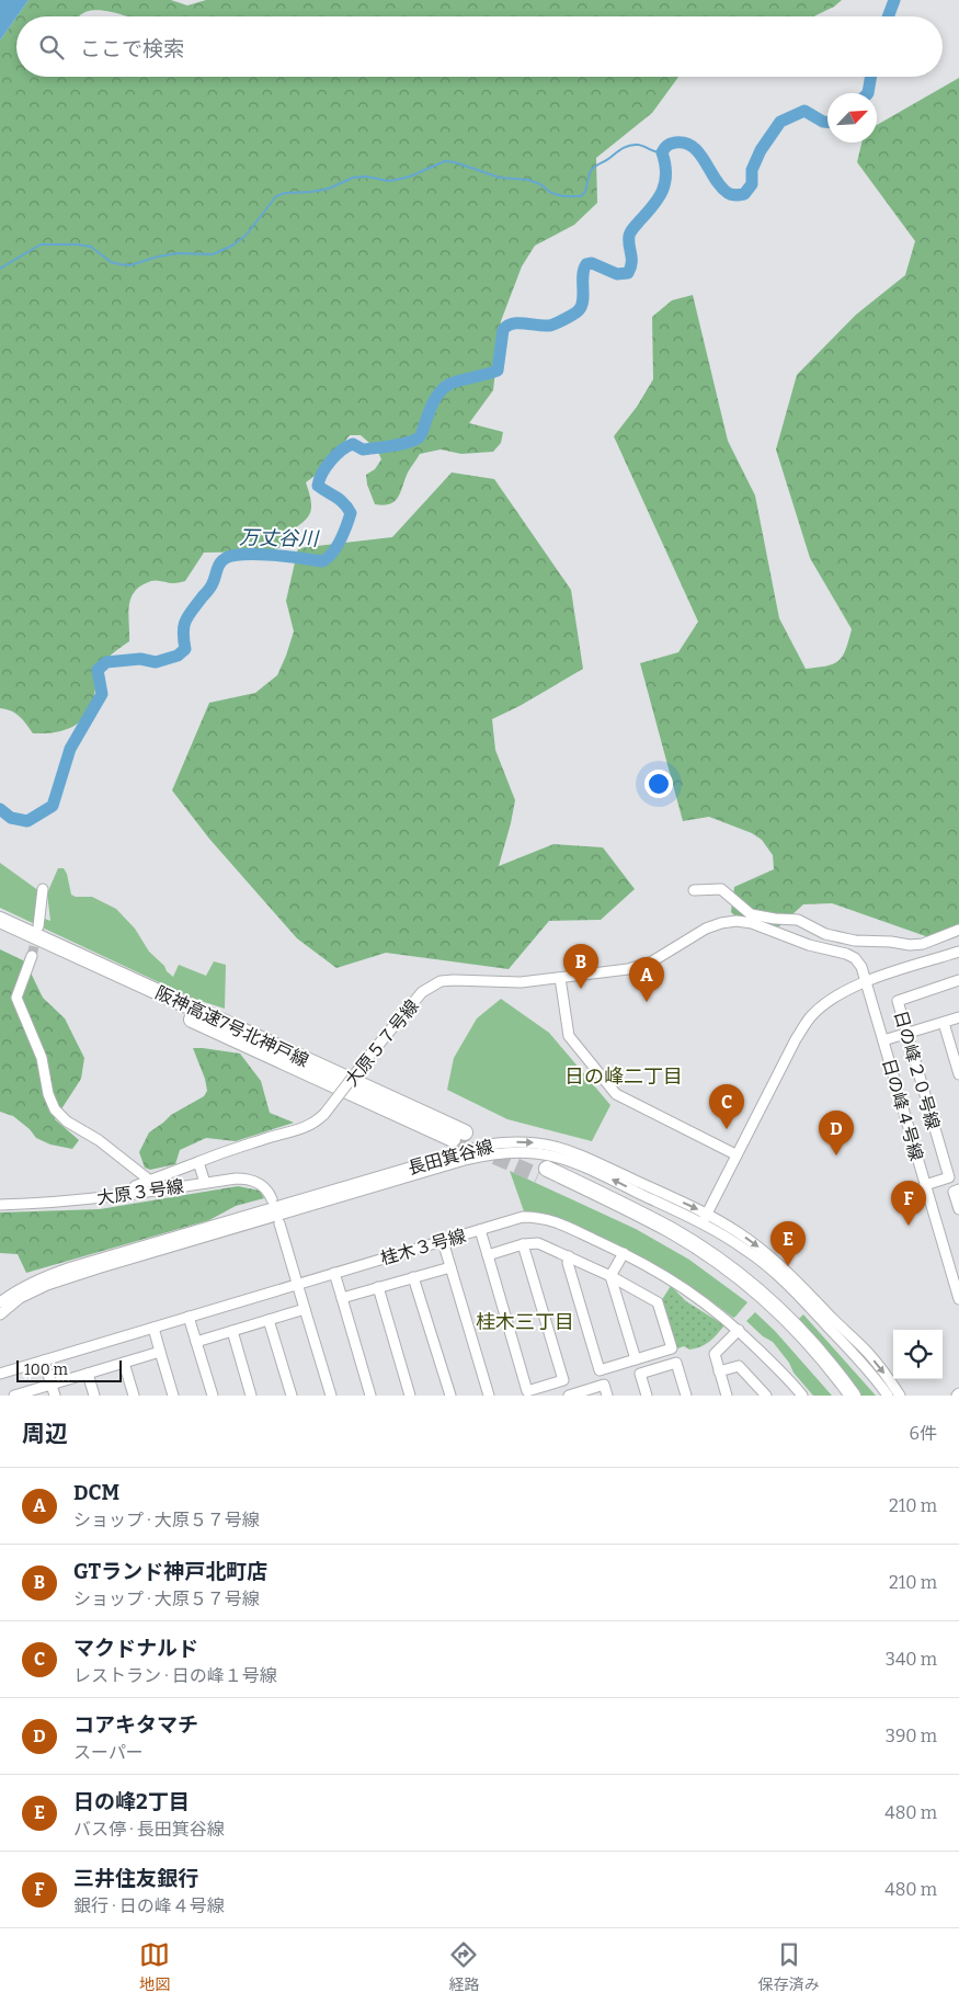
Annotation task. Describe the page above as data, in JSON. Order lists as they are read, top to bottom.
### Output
{
  "streets": {
    "highway": ["阪神高速7号北神戸線"],
    "street": [
      "大原５７号線",
      "日の峰２０号線",
      "日の峰４号線",
      "長田箕谷線",
      "大原３号線",
      "桂木３号線"
    ]
  },
  "crossings": [
    ["大原５７号線", "日の峰４号線"],
    ["大原５７号線", "大原３号線"],
    ["日の峰２０号線", "日の峰４号線"]
  ],
  "districts": ["日の峰二丁目", "桂木三丁目"],
  "water": ["万丈谷川"],
  "scale_bar": "100 m",
  "north": "top right",
  "page": {
    "search": "ここで検索",
    "pins": [
      "B",
      "A",
      "C",
      "D",
      "F",
      "E"
    ],
    "scale": "100 m",
    "heading": ["周辺", "6件"],
    "list": [
      {
        "mark": "A",
        "name": "DCM",
        "note": "ショップ · 大原５７号線",
        "value": "210 m"
      },
      {
        "mark": "B",
        "name": "GTランド神戸北町店",
        "note": "ショップ · 大原５７号線",
        "value": "210 m"
      },
      {
        "mark": "C",
        "name": "マクドナルド",
        "note": "レストラン · 日の峰１号線",
        "value": "340 m"
      },
      {
        "mark": "D",
        "name": "コアキタマチ",
        "note": "スーパー",
        "value": "390 m"
      },
      {
        "mark": "E",
        "name": "日の峰2丁目",
        "note": "バス停 · 長田箕谷線",
        "value": "480 m"
      },
      {
        "mark": "F",
        "name": "三井住友銀行",
        "note": "銀行 · 日の峰４号線",
        "value": "480 m"
      }
    ],
    "nav": ["地図", "経路", "保存済み"]
  }
}
